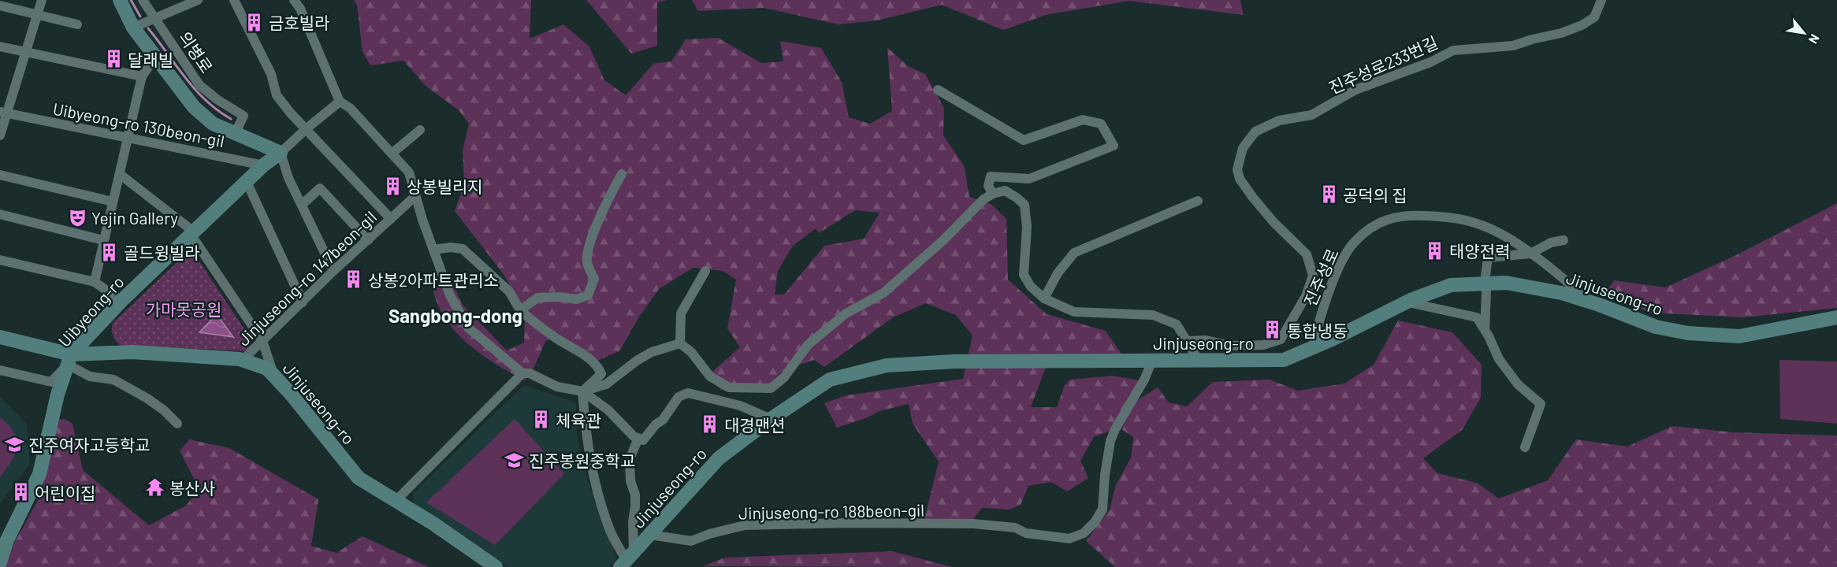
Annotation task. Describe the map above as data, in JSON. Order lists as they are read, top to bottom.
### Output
{
  "streets": {
    "main road": ["Jinjuseong-ro", "Uibyeong-ro"],
    "street": [
      "의병로",
      "진주성로233번길",
      "Uibyeong-ro 130beon-gil",
      "진주성로",
      "Jinjuseong-ro 147beon-gil",
      "Jinjuseong-ro 188beon-gil"
    ]
  },
  "crossings": [
    ["Uibyeong-ro 130beon-gil", "Uibyeong-ro"],
    ["진주성로", "Jinjuseong-ro"],
    ["Jinjuseong-ro 147beon-gil", "Jinjuseong-ro"],
    ["Jinjuseong-ro", "Uibyeong-ro"],
    ["Jinjuseong-ro", "Jinjuseong-ro 188beon-gil"]
  ],
  "districts": ["Sangbong-dong"],
  "parks": ["가마못공원"],
  "places": {
    "building": [
      "금호빌라",
      "달래빌",
      "상봉빌리지",
      "공덕의 집",
      "태양전력",
      "골드윙빌라",
      "상봉2아파트관리소",
      "통합냉동",
      "체육관",
      "대경맨션",
      "어린이집"
    ],
    "theatre": ["Yejin Gallery"],
    "school or university": ["진주여자고등학교", "진주봉원중학교"],
    "temple": ["봉산사"]
  },
  "north": "bottom right"
}
